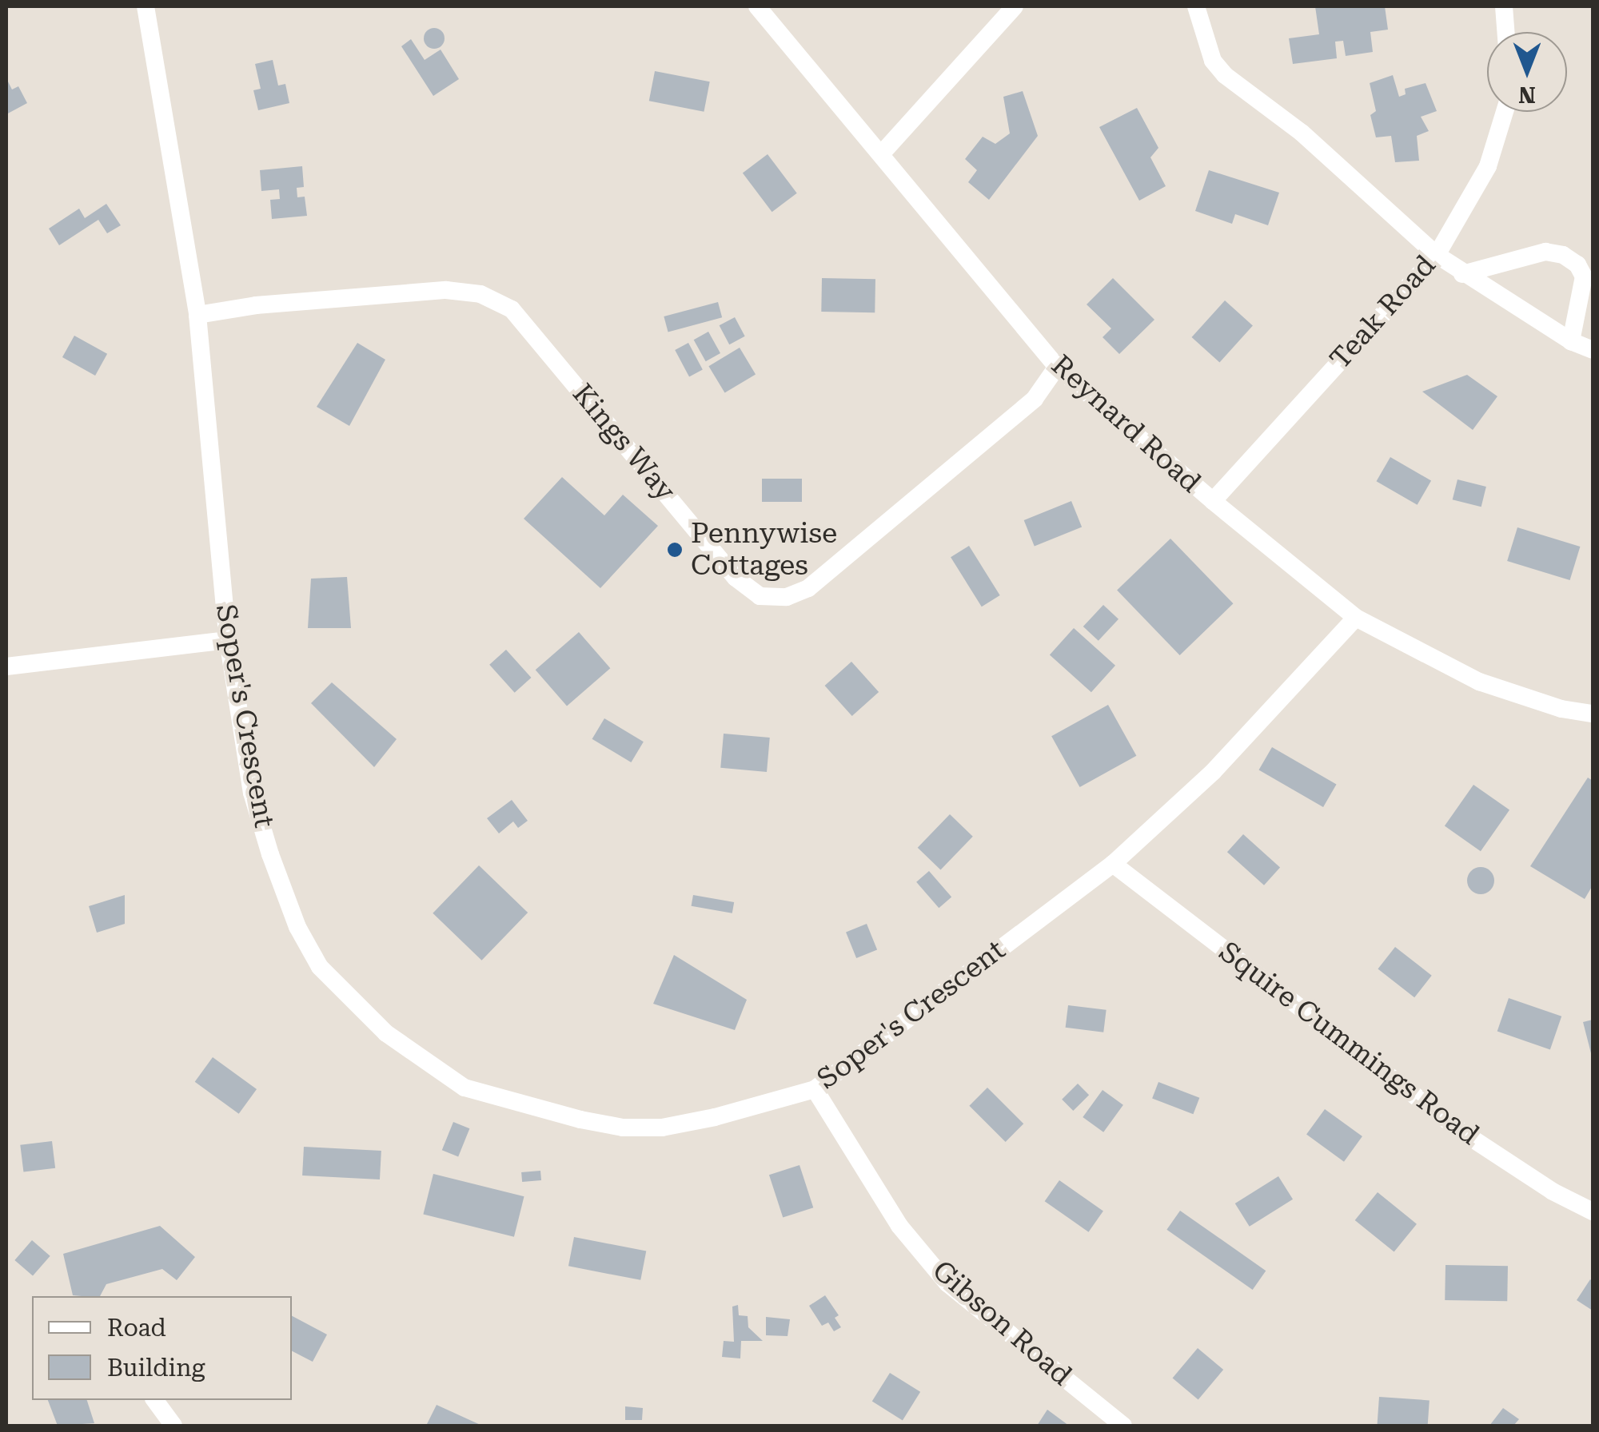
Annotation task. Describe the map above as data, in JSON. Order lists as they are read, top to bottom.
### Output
{
  "streets": {
    "street": [
      "Teak Road",
      "Reynard Road",
      "Kings Way",
      "Soper's Crescent",
      "Squire Cummings Road",
      "Gibson Road"
    ]
  },
  "crossings": [
    ["Teak Road", "Reynard Road"],
    ["Reynard Road", "Kings Way"],
    ["Reynard Road", "Soper's Crescent"],
    ["Kings Way", "Soper's Crescent"],
    ["Soper's Crescent", "Squire Cummings Road"],
    ["Soper's Crescent", "Gibson Road"]
  ],
  "places": ["Pennywise Cottages"],
  "legend": ["Road", "Building"],
  "north": "bottom"
}
